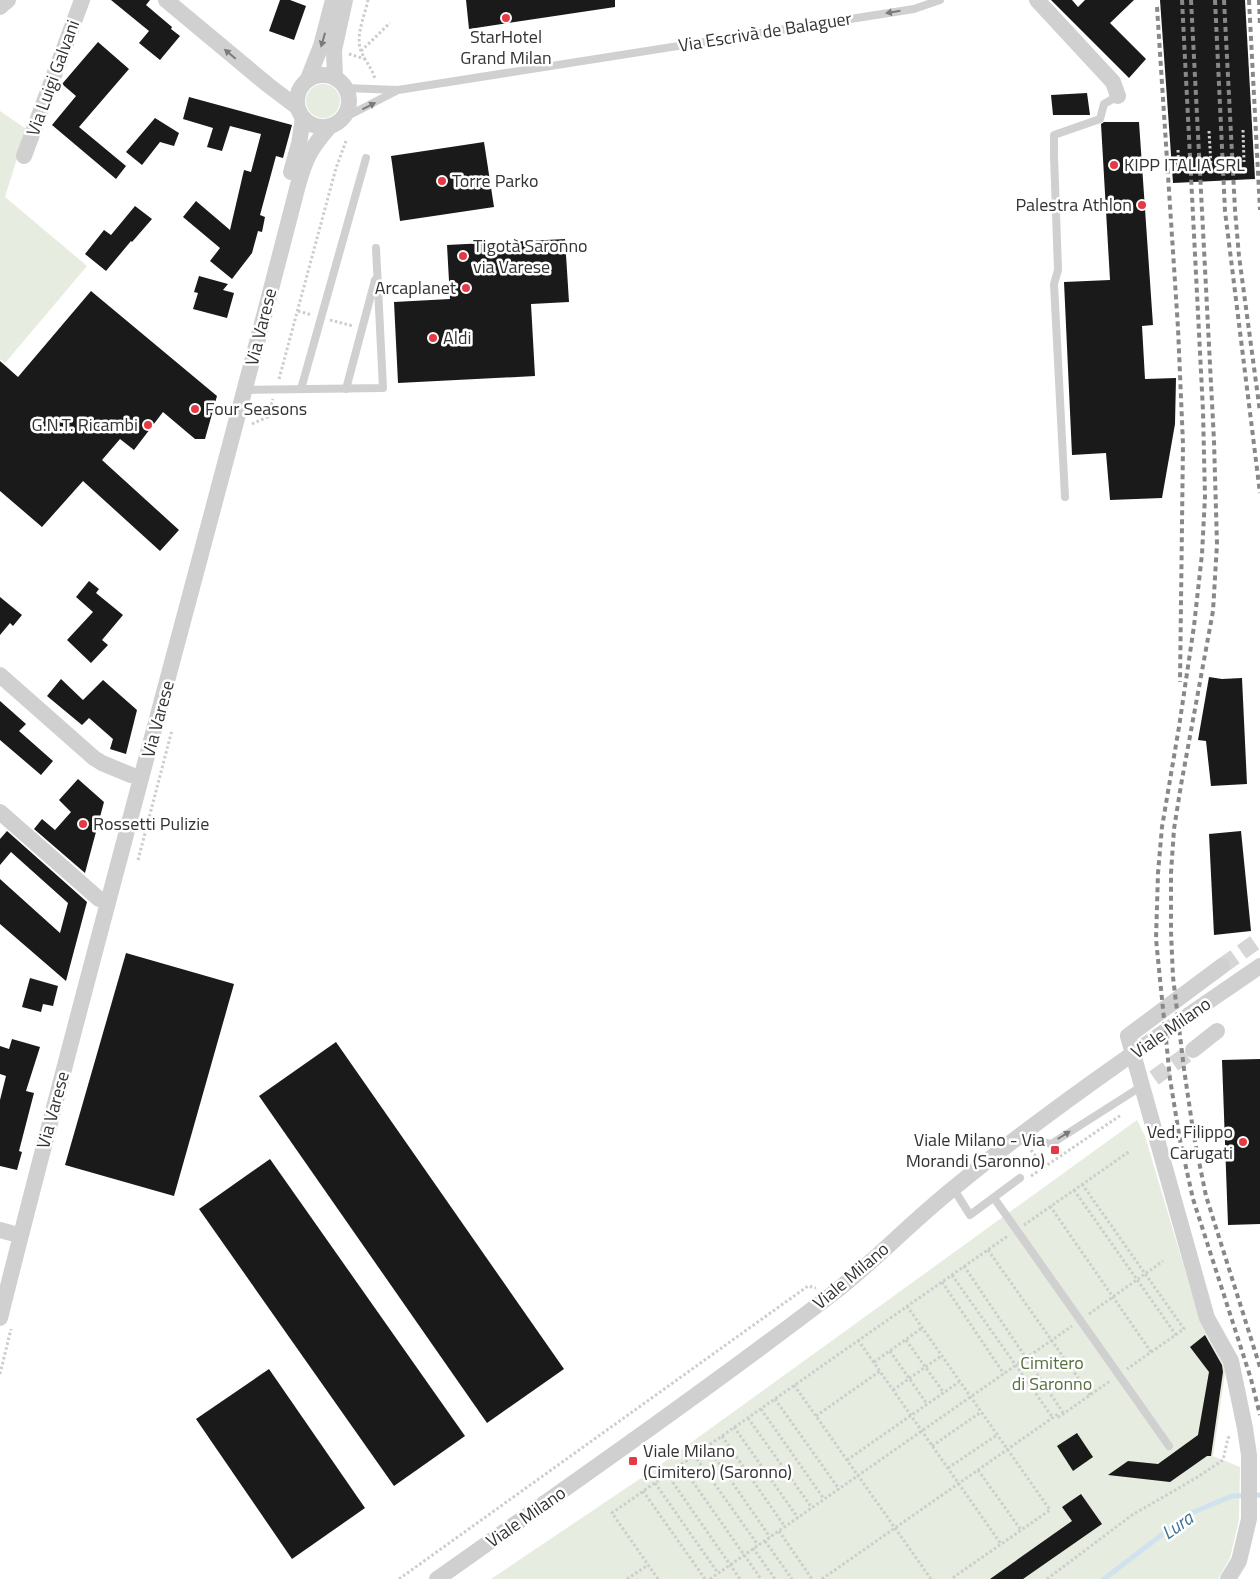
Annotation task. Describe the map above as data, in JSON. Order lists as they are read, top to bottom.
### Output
{
  "streets": {
    "street": ["Via Luigi Galvani", "Via Varese", "Viale Milano"],
    "lane": ["Via Escrivà de Balaguer"]
  },
  "one_way": ["Via Escrivà de Balaguer"],
  "water": ["Lura"],
  "parks": ["Cimitero di Saronno"],
  "places": {
    "other": [
      "StarHotel Grand Milan",
      "KIPP ITALIA SRL",
      "Torre Parko",
      "Palestra Athlon",
      "Tigotà Saronno via Varese",
      "Arcaplanet",
      "Aldi",
      "Four Seasons",
      "G.N.T. Ricambi",
      "Rossetti Pulizie",
      "Ved. Filippo Carugati"
    ],
    "transit": ["Viale Milano - Via Morandi (Saronno)", "Viale Milano (Cimitero) (Saronno)"]
  }
}
